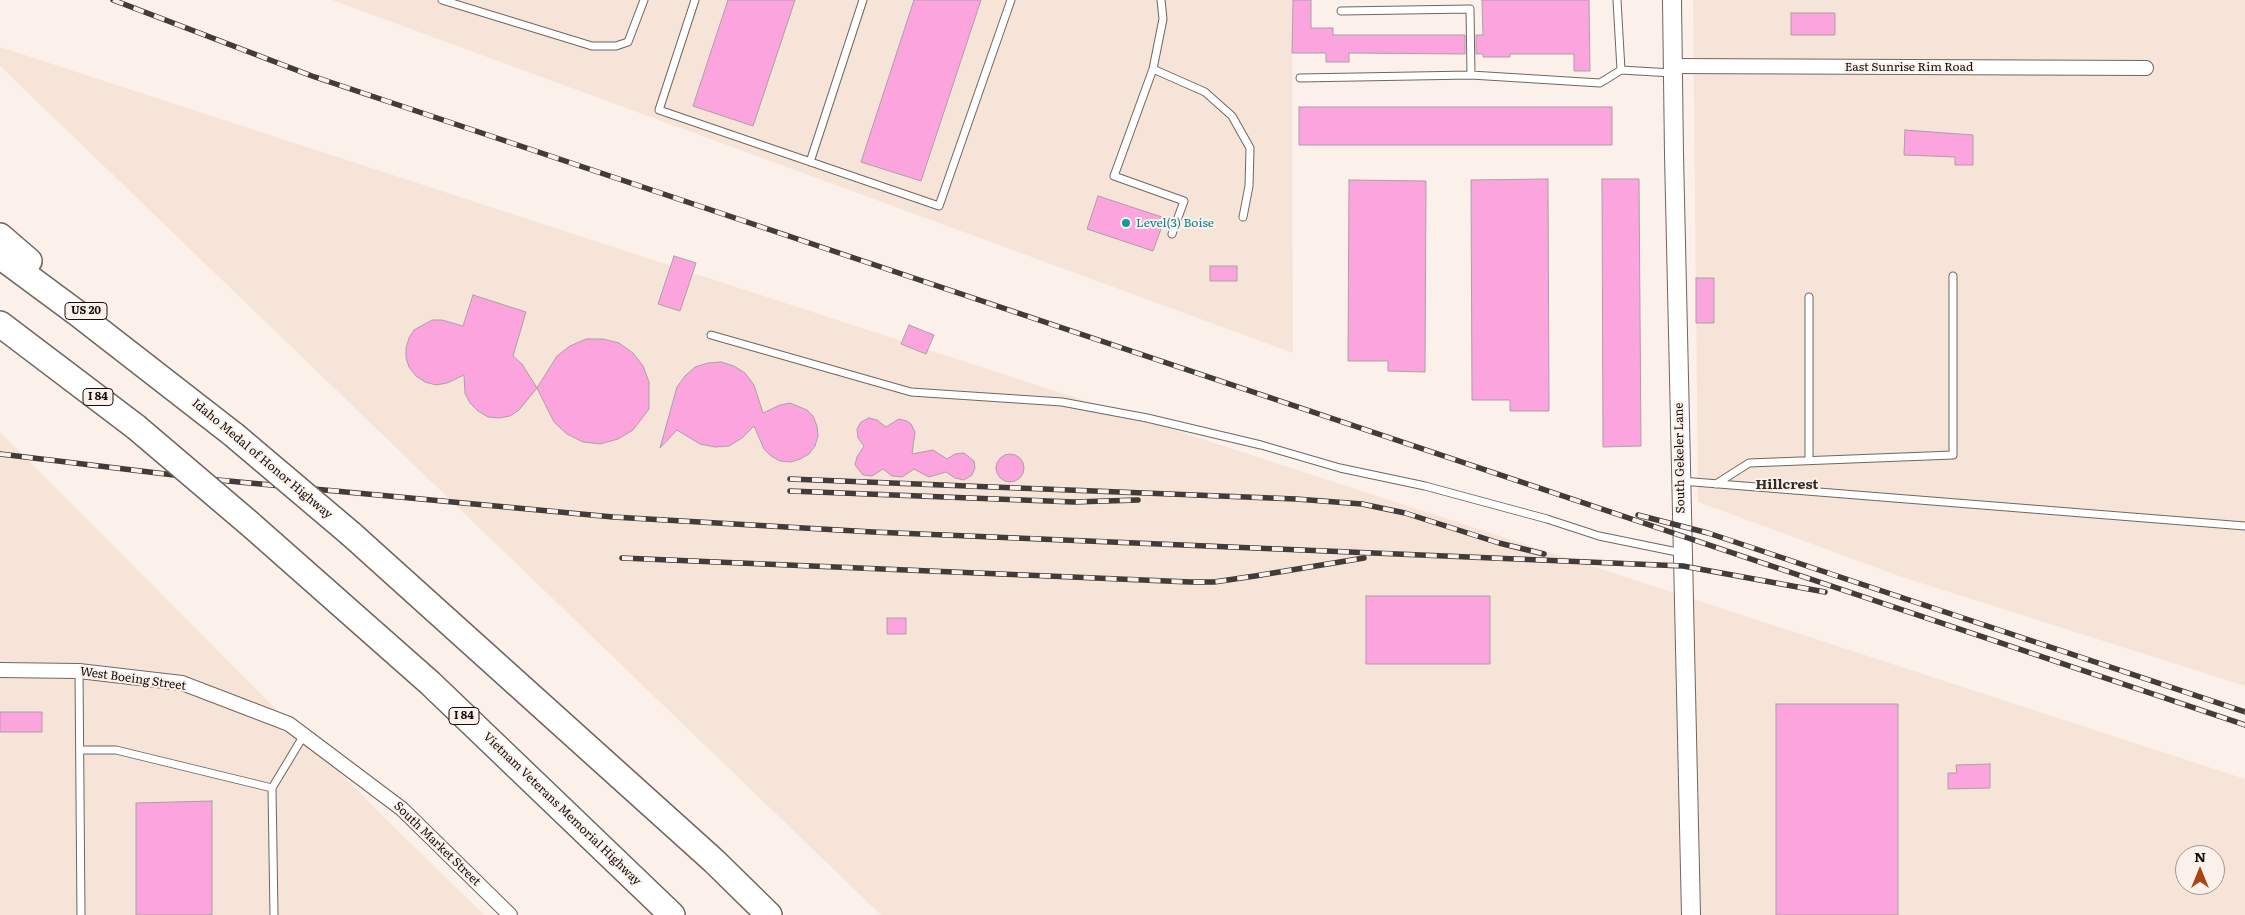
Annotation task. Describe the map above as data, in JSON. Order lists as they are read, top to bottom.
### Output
{
  "streets": {
    "highway": [
      "US 20",
      "I 84",
      "Idaho Medal of Honor Highway",
      "Vietnam Veterans Memorial Highway"
    ],
    "street": [
      "East Sunrise Rim Road",
      "South Gekeler Lane",
      "West Boeing Street",
      "South Market Street"
    ]
  },
  "crossings": [
    ["East Sunrise Rim Road", "South Gekeler Lane"],
    ["US 20", "Idaho Medal of Honor Highway"],
    ["I 84", "Vietnam Veterans Memorial Highway"],
    ["West Boeing Street", "South Market Street"]
  ],
  "districts": ["Hillcrest"],
  "places": ["Level(3) Boise"],
  "north": "top"
}
